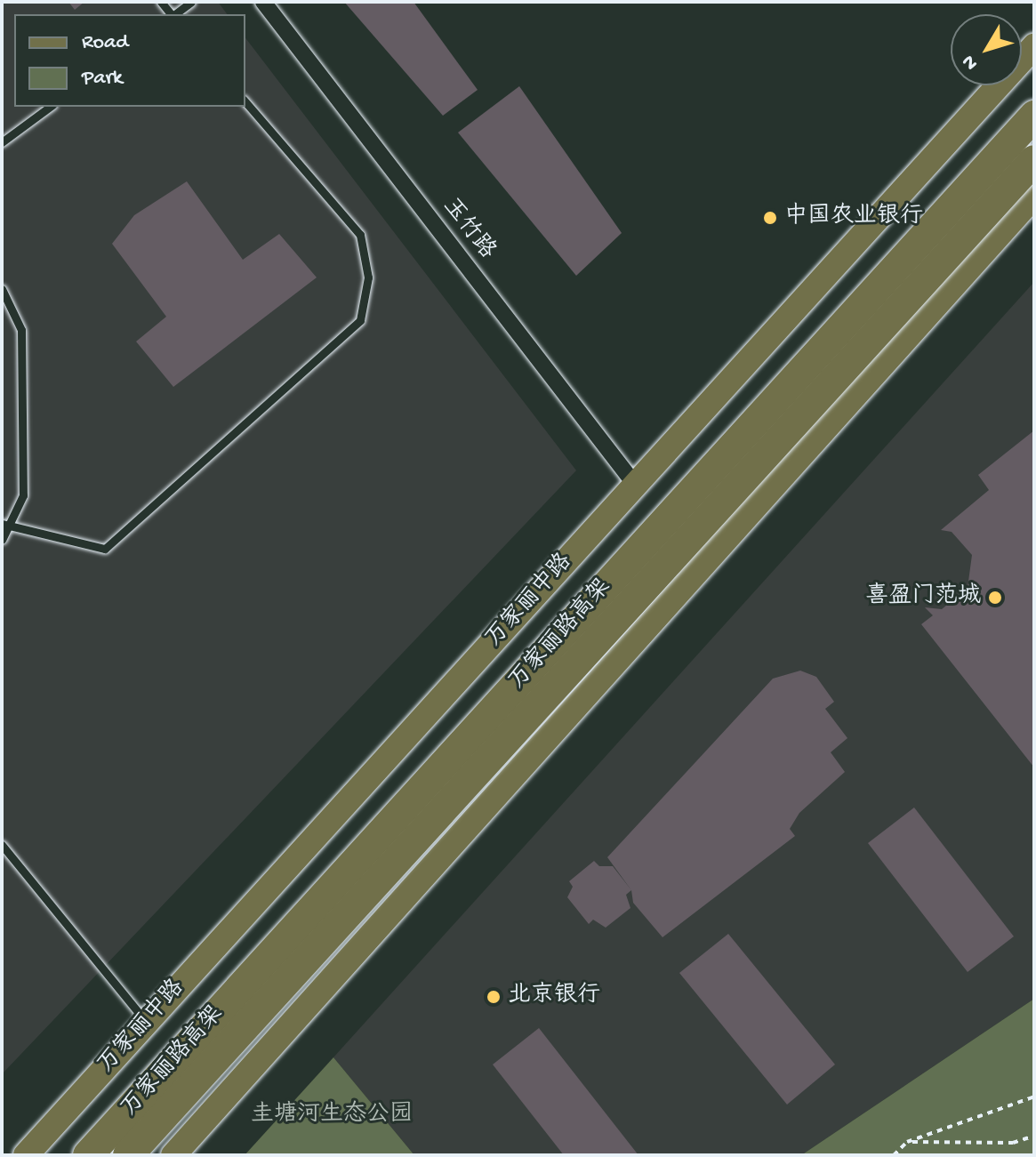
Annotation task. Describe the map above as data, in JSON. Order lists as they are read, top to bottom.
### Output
{
  "streets": {
    "highway": ["万家丽路高架"],
    "main road": ["万家丽中路"],
    "street": ["玉竹路"]
  },
  "crossings": [
    ["玉竹路", "万家丽中路"]
  ],
  "parks": ["圭塘河生态公园"],
  "places": ["中国农业银行", "喜盈门范城", "北京银行"],
  "legend": ["Road", "Park"],
  "north": "bottom left"
}
